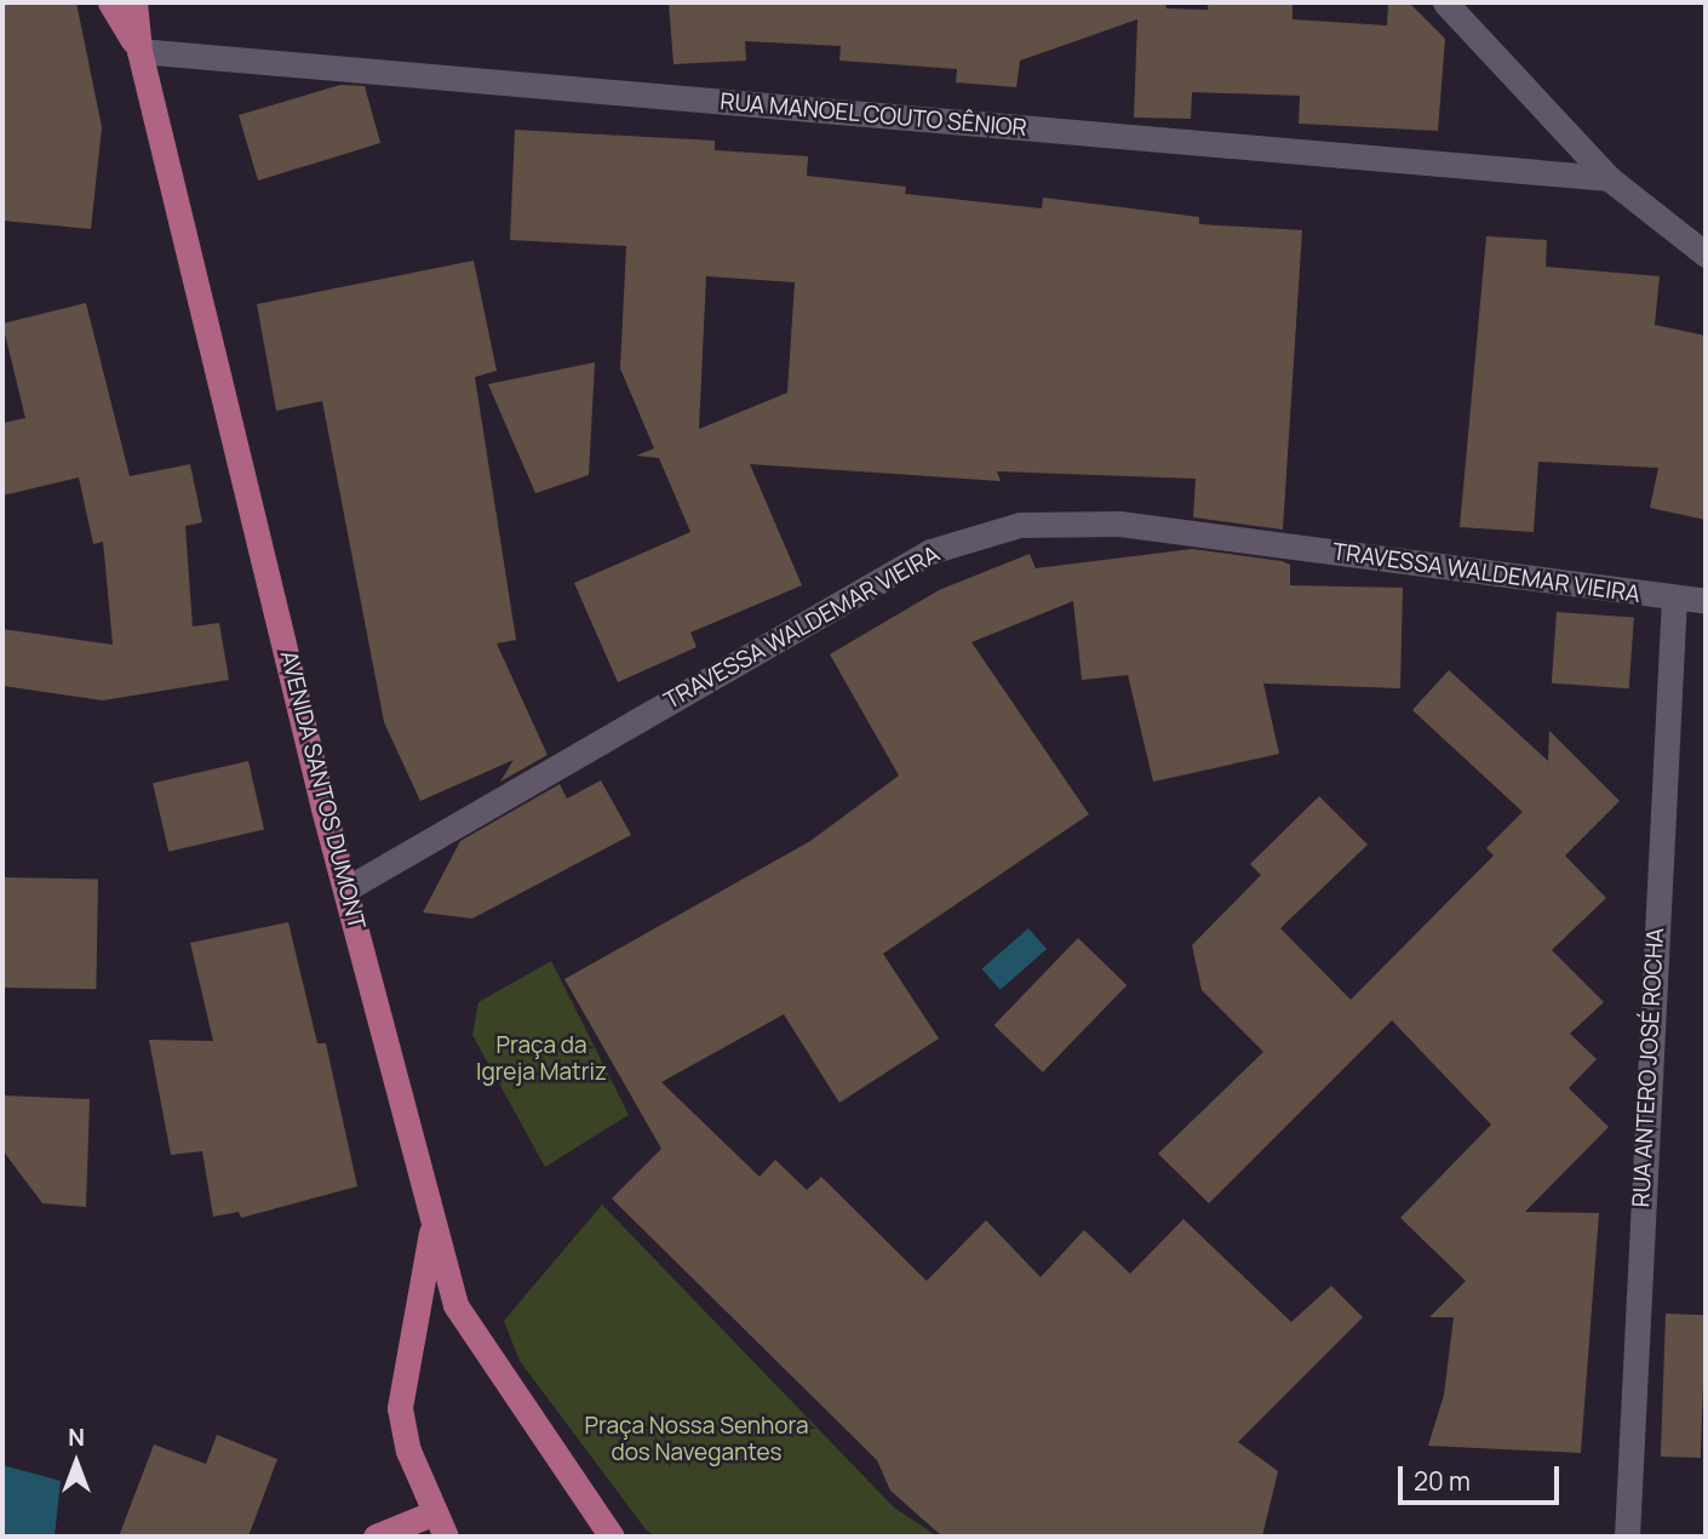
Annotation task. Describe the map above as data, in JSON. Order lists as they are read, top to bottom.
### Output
{
  "streets": {
    "main road": ["AVENIDA SANTOS DUMONT"],
    "street": ["RUA MANOEL COUTO SÊNIOR", "TRAVESSA WALDEMAR VIEIRA", "RUA ANTERO JOSÉ ROCHA"]
  },
  "crossings": [
    ["RUA MANOEL COUTO SÊNIOR", "AVENIDA SANTOS DUMONT"],
    ["TRAVESSA WALDEMAR VIEIRA", "AVENIDA SANTOS DUMONT"],
    ["TRAVESSA WALDEMAR VIEIRA", "RUA ANTERO JOSÉ ROCHA"]
  ],
  "parks": ["Praça da Igreja Matriz", "Praça Nossa Senhora dos Navegantes"],
  "scale_bar": "20 m",
  "north": "top"
}
